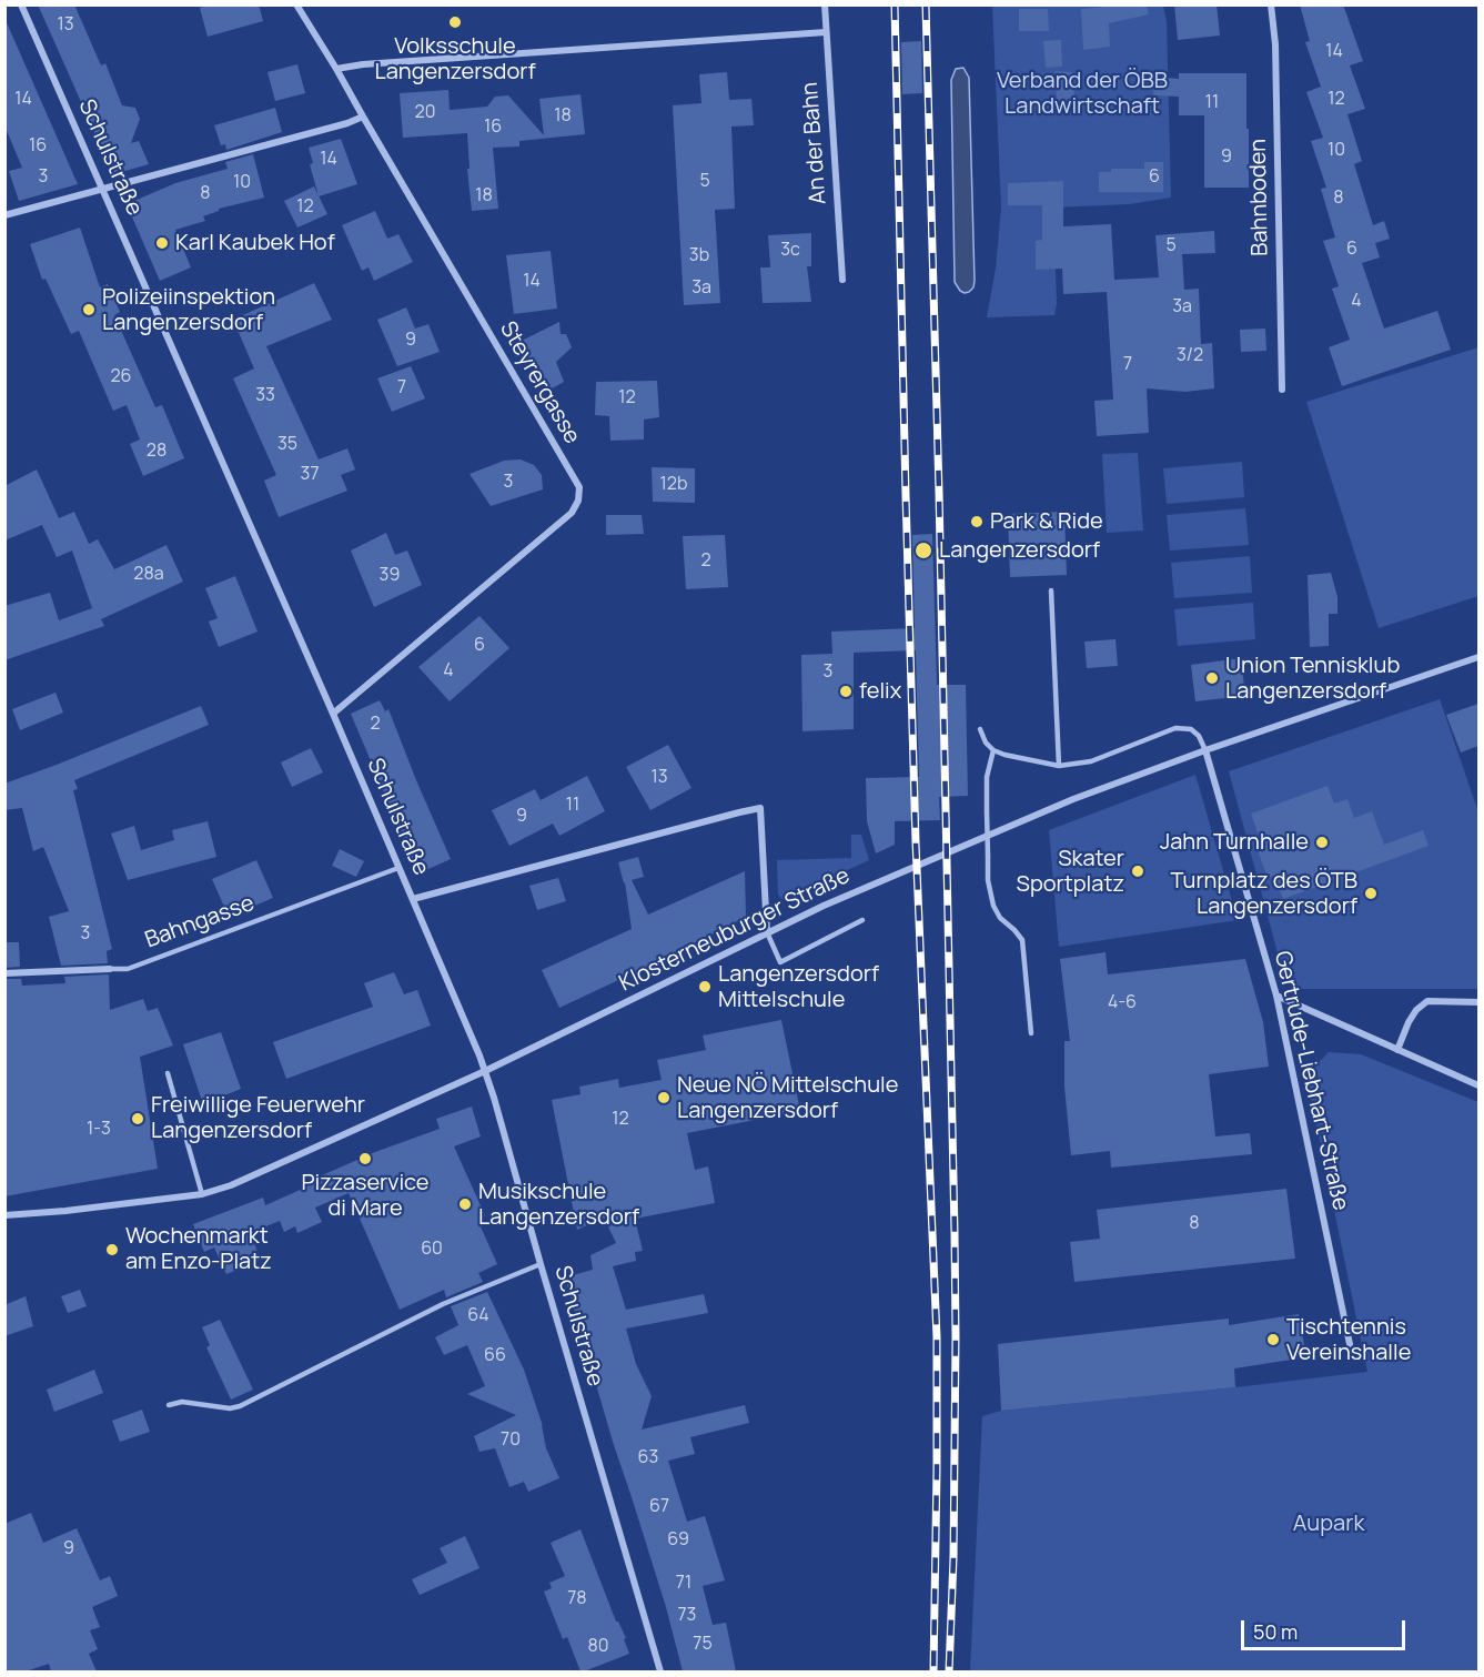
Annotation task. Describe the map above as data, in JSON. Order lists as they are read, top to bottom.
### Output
{
  "streets": {
    "street": [
      "An der Bahn",
      "Schulstraße",
      "Bahnboden",
      "Steyrergasse",
      "Bahngasse",
      "Klosterneuburger Straße",
      "Gertrude-Liebhart-Straße"
    ]
  },
  "crossings": [
    ["Schulstraße", "Steyrergasse"],
    ["Schulstraße", "Bahngasse"],
    ["Schulstraße", "Klosterneuburger Straße"],
    ["Klosterneuburger Straße", "Gertrude-Liebhart-Straße"]
  ],
  "parks": ["Verband der ÖBB Landwirtschaft", "Aupark"],
  "places": [
    "Volksschule Langenzersdorf",
    "Karl Kaubek Hof",
    "Polizeiinspektion Langenzersdorf",
    "Park & Ride",
    "Langenzersdorf",
    "Union Tennisklub Langenzersdorf",
    "felix",
    "Jahn Turnhalle",
    "Skater Sportplatz",
    "Turnplatz des ÖTB Langenzersdorf",
    "Langenzersdorf Mittelschule",
    "Neue NÖ Mittelschule Langenzersdorf",
    "Freiwillige Feuerwehr Langenzersdorf",
    "Pizzaservice di Mare",
    "Musikschule Langenzersdorf",
    "Wochenmarkt am Enzo-Platz",
    "Tischtennis Vereinshalle"
  ],
  "house_numbers": [
    "13",
    "14",
    "14",
    "12",
    "11",
    "20",
    "18",
    "16",
    "16",
    "10",
    "9",
    "14",
    "3",
    "6",
    "5",
    "10",
    "8",
    "18",
    "8",
    "12",
    "5",
    "6",
    "3c",
    "3b",
    "14",
    "3a",
    "4",
    "3a",
    "9",
    "3/2",
    "7",
    "26",
    "7",
    "33",
    "12",
    "35",
    "28",
    "37",
    "3",
    "12b",
    "2",
    "28a",
    "39",
    "6",
    "4",
    "3",
    "2",
    "13",
    "11",
    "9",
    "3",
    "4-6",
    "12",
    "1-3",
    "8",
    "60",
    "64",
    "66",
    "70",
    "63",
    "67",
    "69",
    "9",
    "71",
    "78",
    "73",
    "75",
    "80"
  ],
  "scale_bar": "50 m"
}
